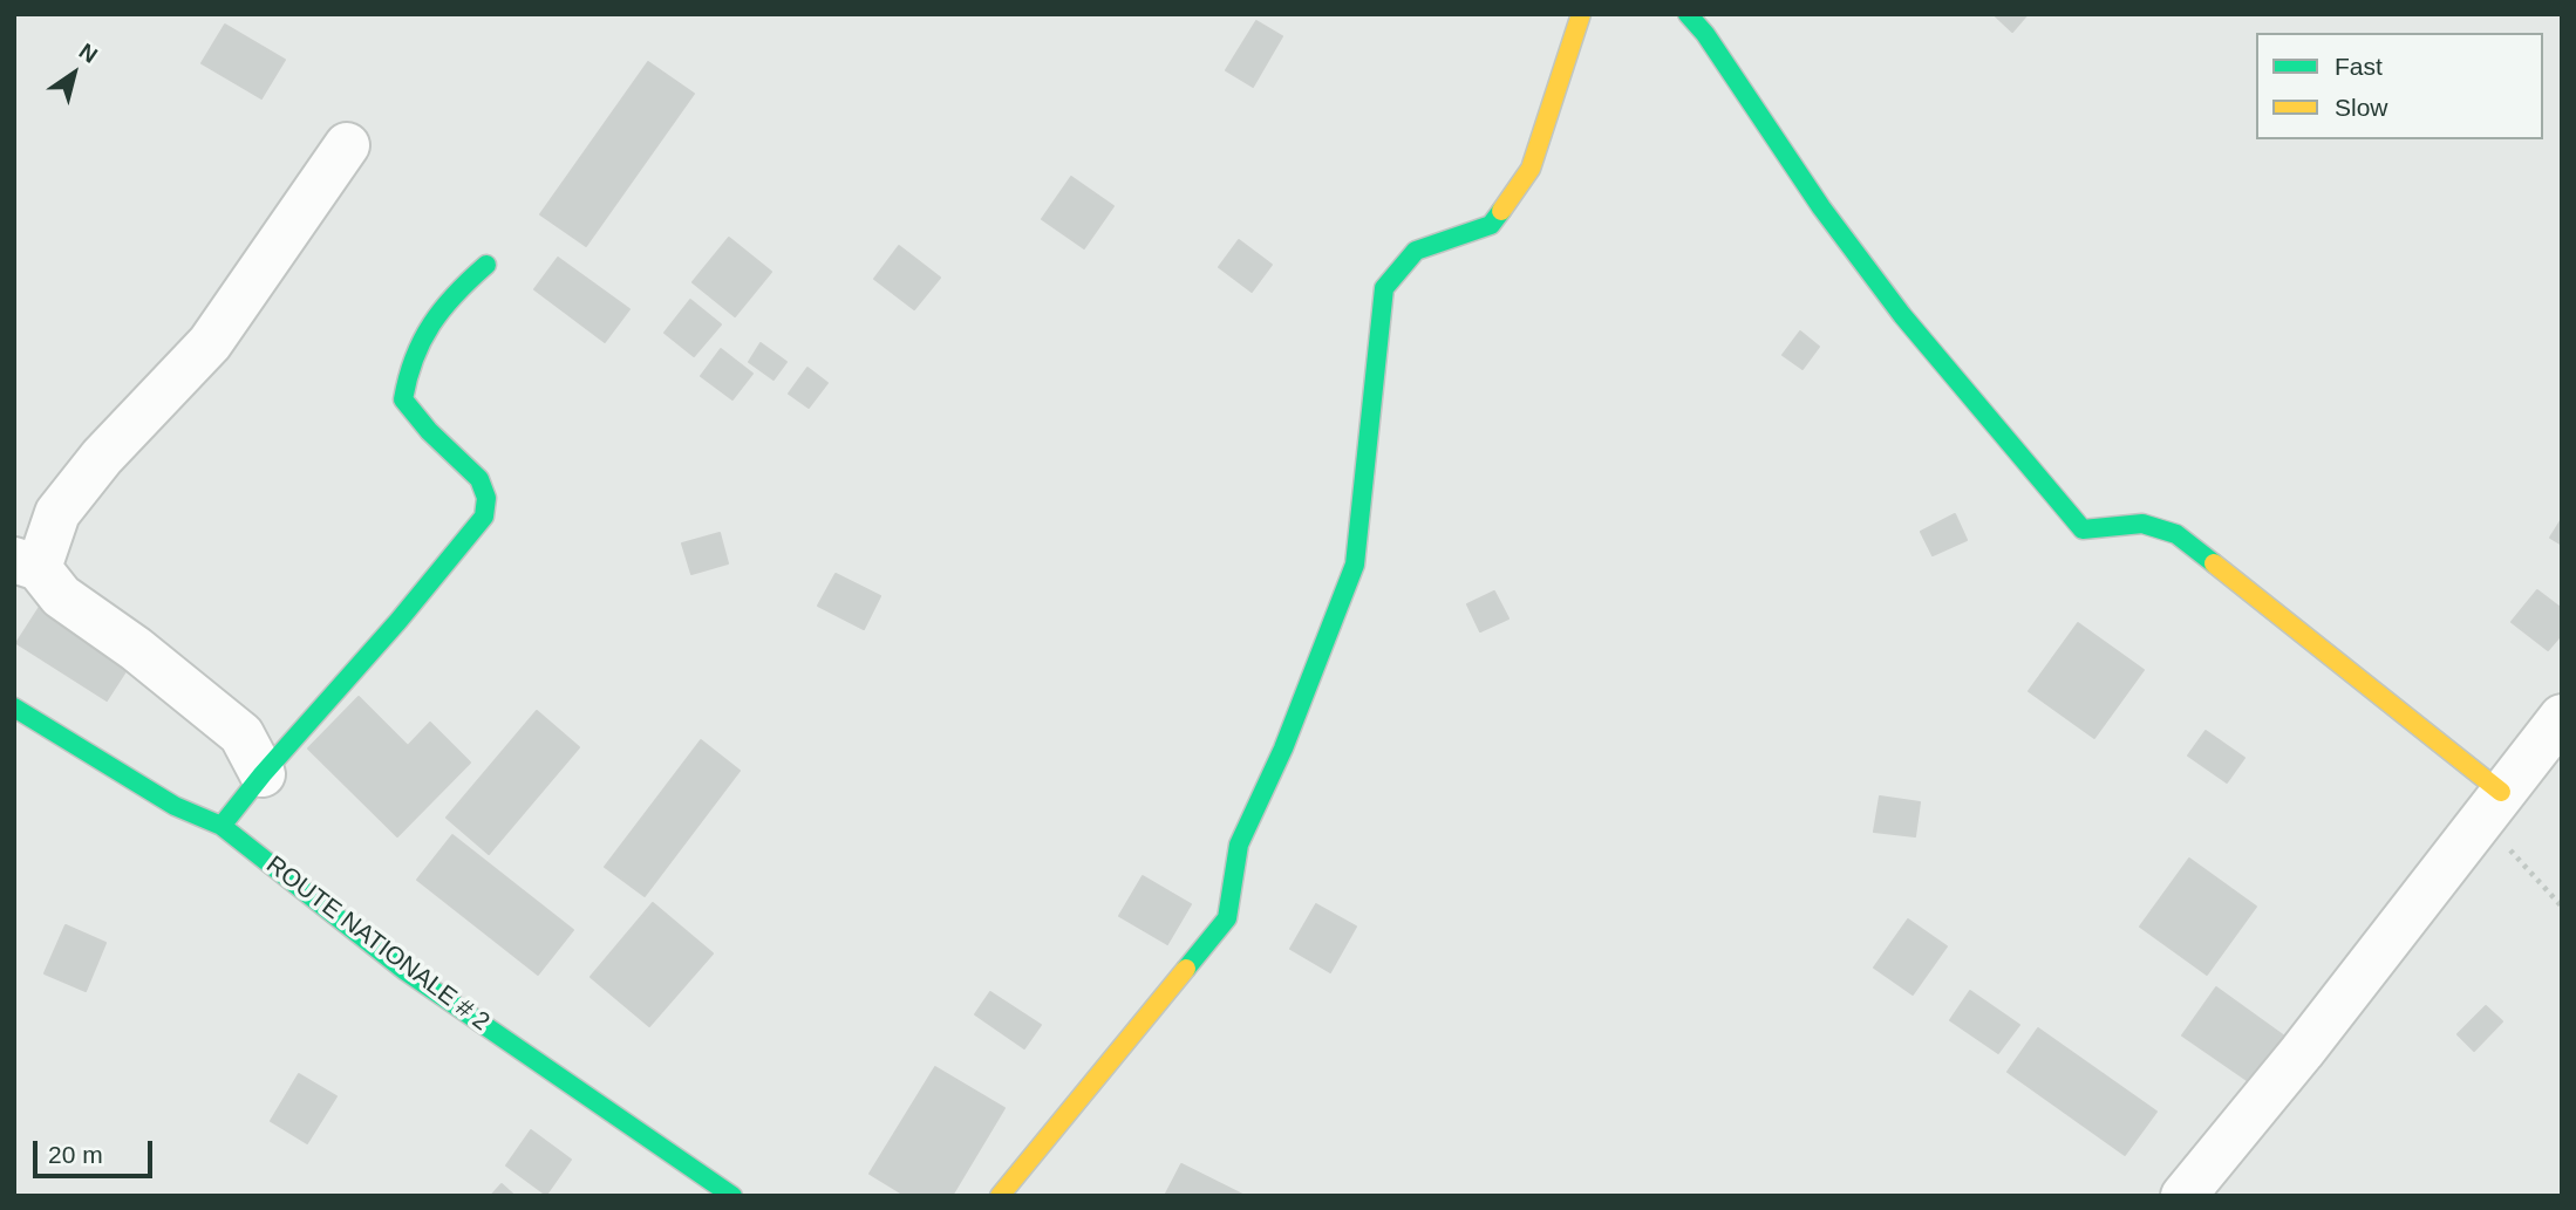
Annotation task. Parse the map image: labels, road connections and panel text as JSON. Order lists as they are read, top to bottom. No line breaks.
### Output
{"streets":{"street":["ROUTE NATIONALE # 2"]},"legend":["Fast","Slow"],"scale_bar":"20 m","north":"top right"}
